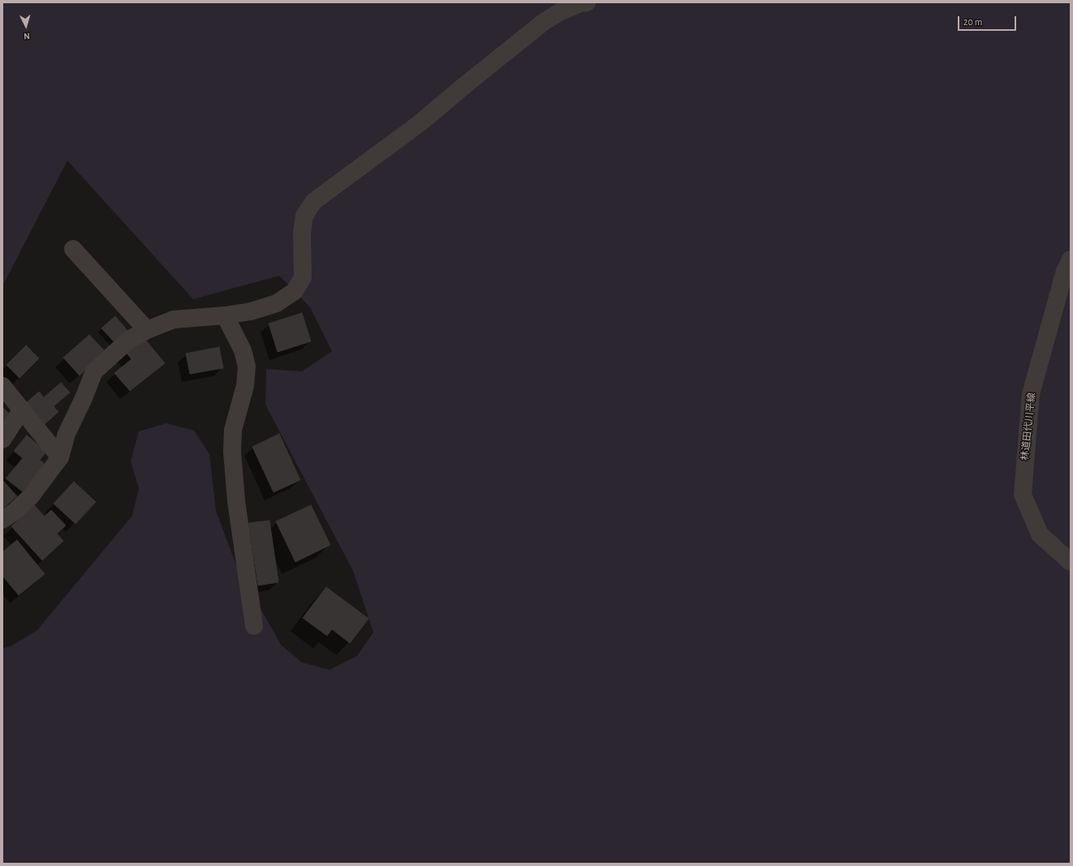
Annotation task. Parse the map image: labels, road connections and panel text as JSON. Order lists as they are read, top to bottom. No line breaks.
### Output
{"streets":{"street":["林道田代川平線"]},"scale_bar":"20 m","north":"bottom"}
